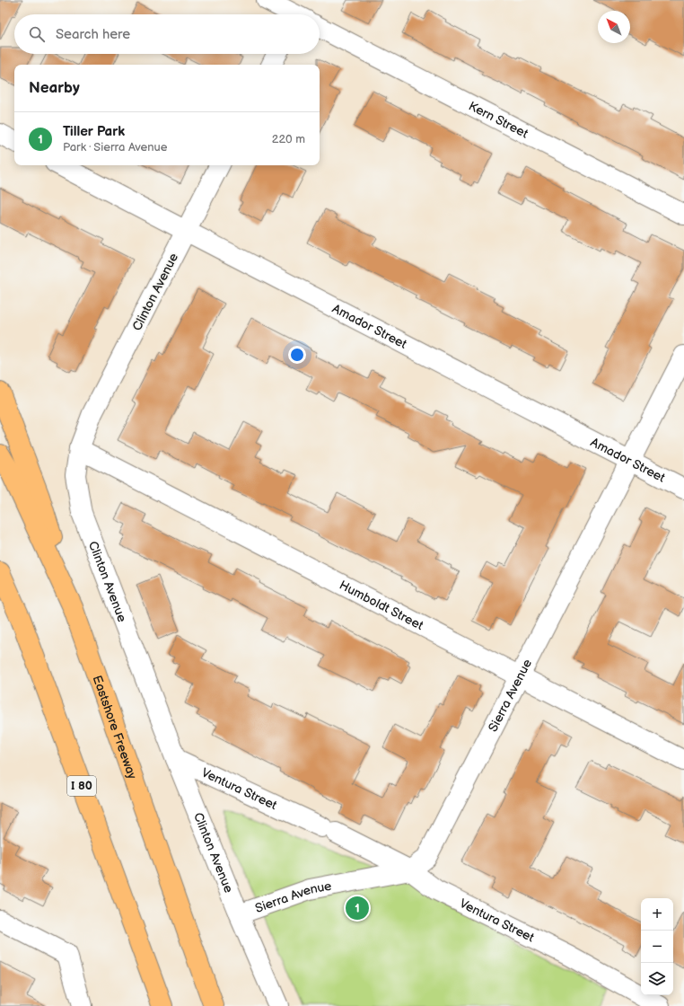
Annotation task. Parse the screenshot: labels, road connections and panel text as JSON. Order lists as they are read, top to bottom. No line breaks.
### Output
{"streets":{"highway":["Eastshore Freeway","I 80"],"street":["Kern Street","Clinton Avenue","Amador Street","Humboldt Street","Sierra Avenue","Ventura Street"]},"crossings":[["Clinton Avenue","Amador Street"],["Clinton Avenue","Humboldt Street"],["Clinton Avenue","Sierra Avenue"],["Clinton Avenue","Ventura Street"],["Amador Street","Sierra Avenue"],["Humboldt Street","Sierra Avenue"],["Sierra Avenue","Ventura Street"]],"north":"top left","page":{"search":"Search here","heading":"Nearby","list":[{"mark":"1","name":"Tiller Park","note":"Park · Sierra Avenue","value":"220 m"}],"pins":"1","map_buttons":["+","−"]}}
